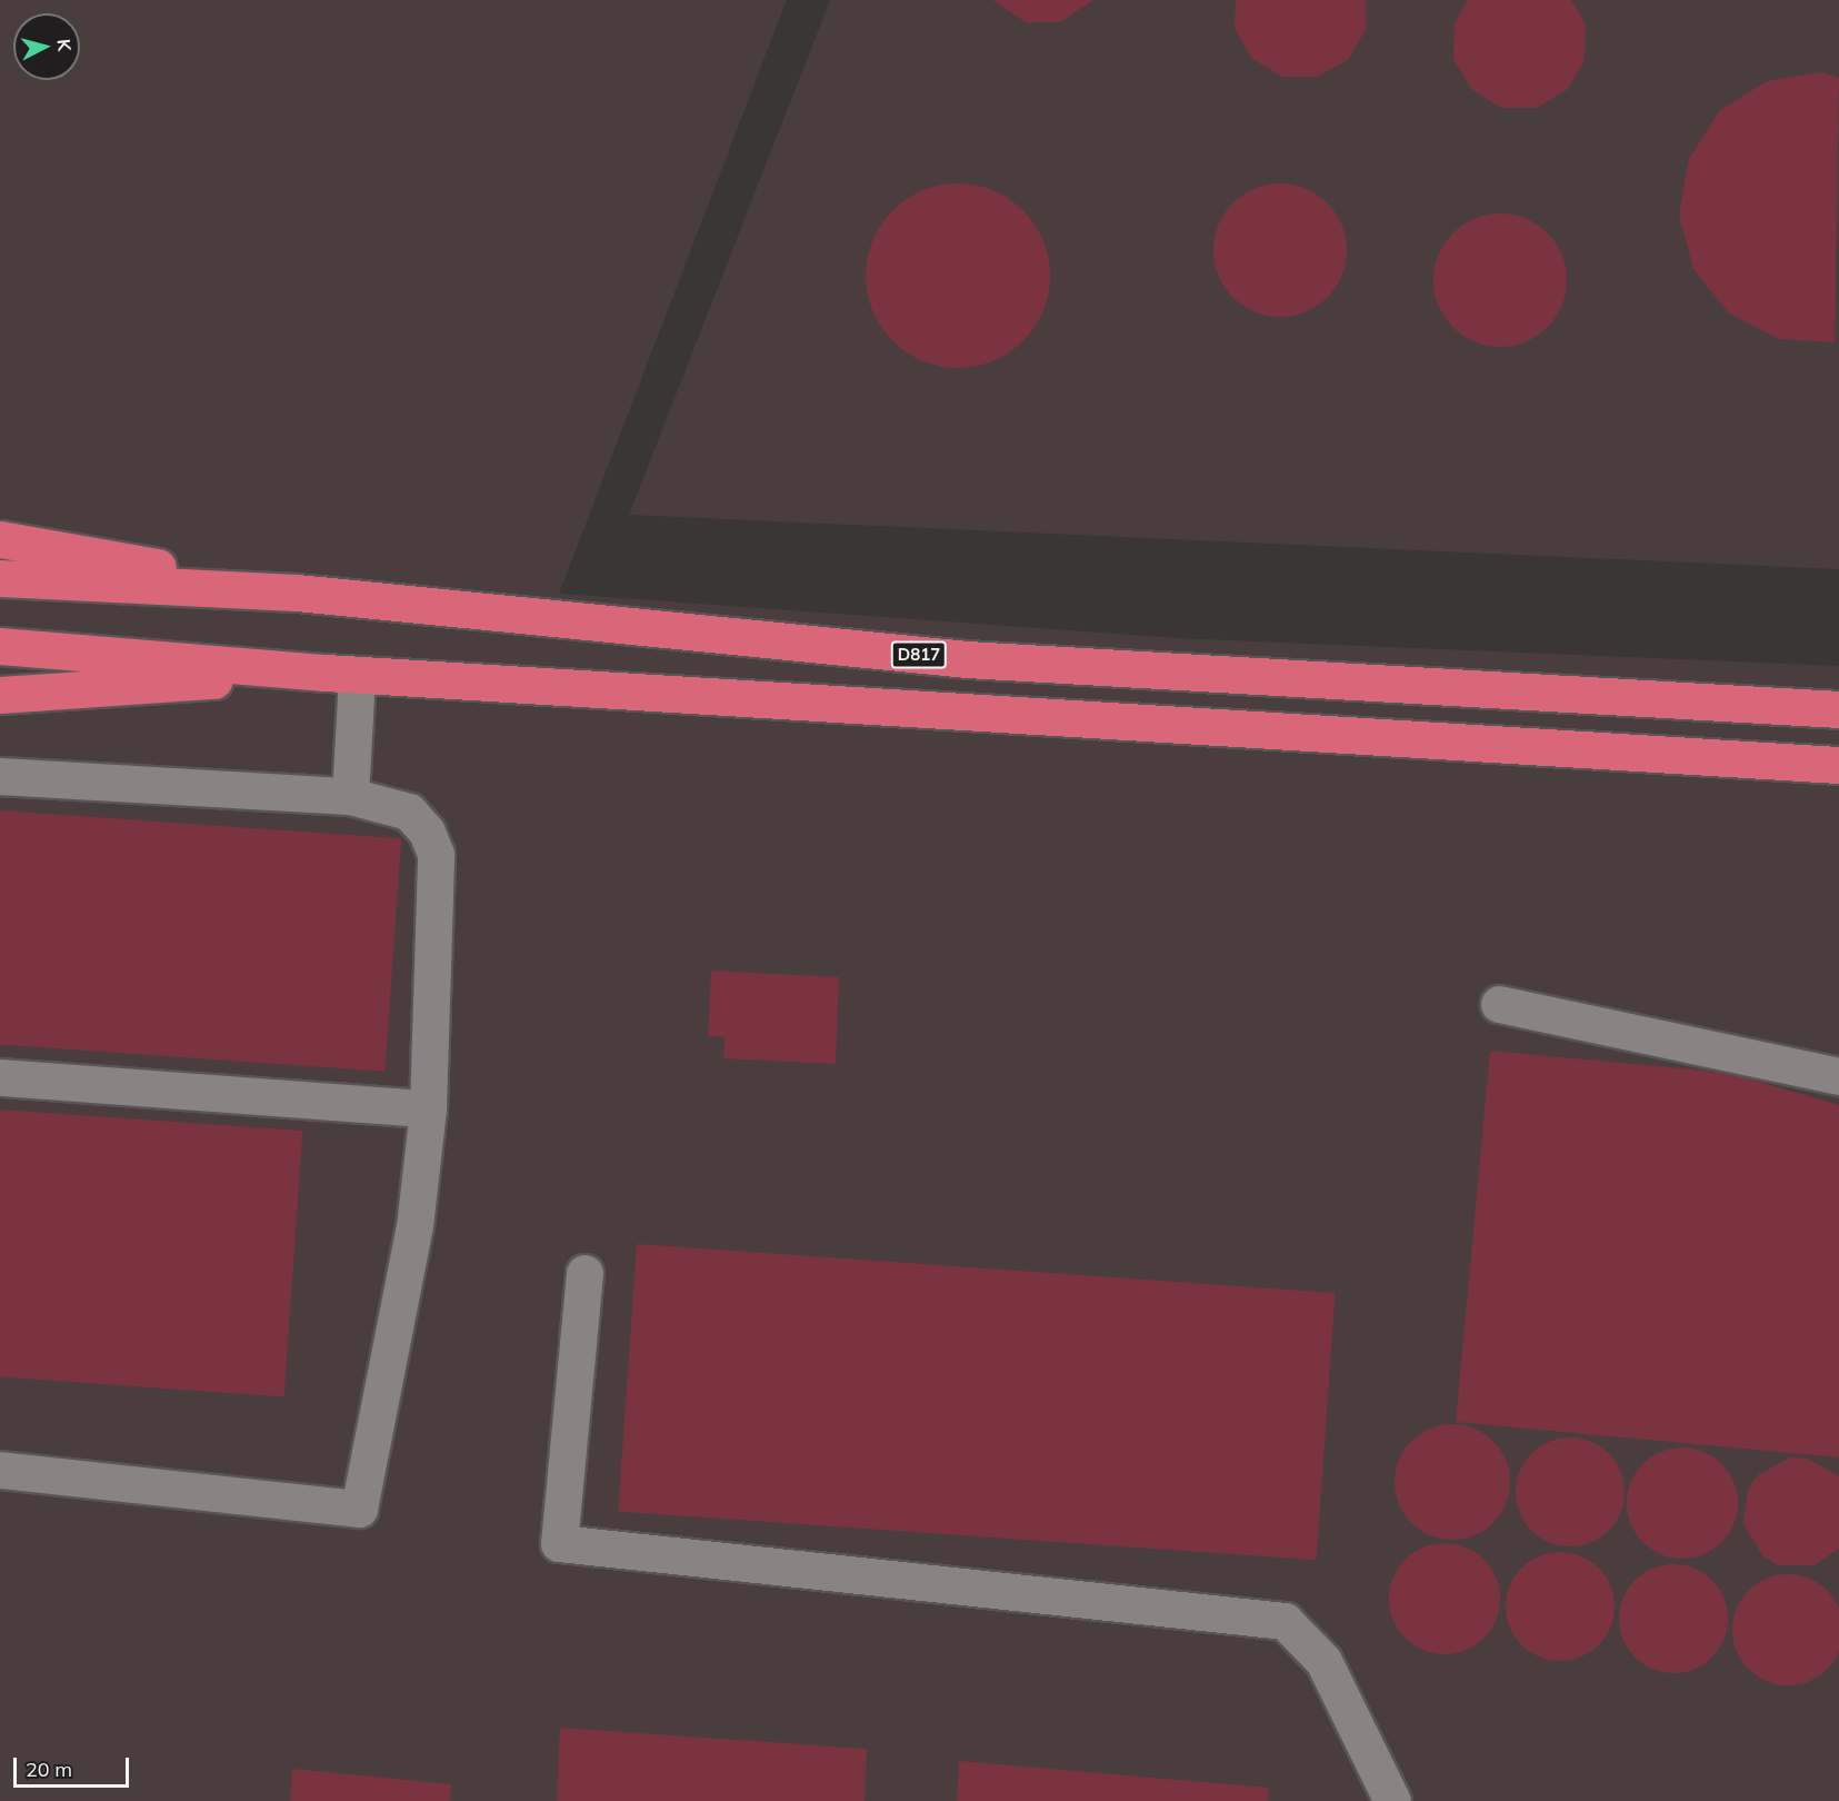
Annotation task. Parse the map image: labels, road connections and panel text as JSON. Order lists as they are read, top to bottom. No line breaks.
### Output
{"streets":{"highway":["D817"]},"scale_bar":"20 m","north":"right"}
